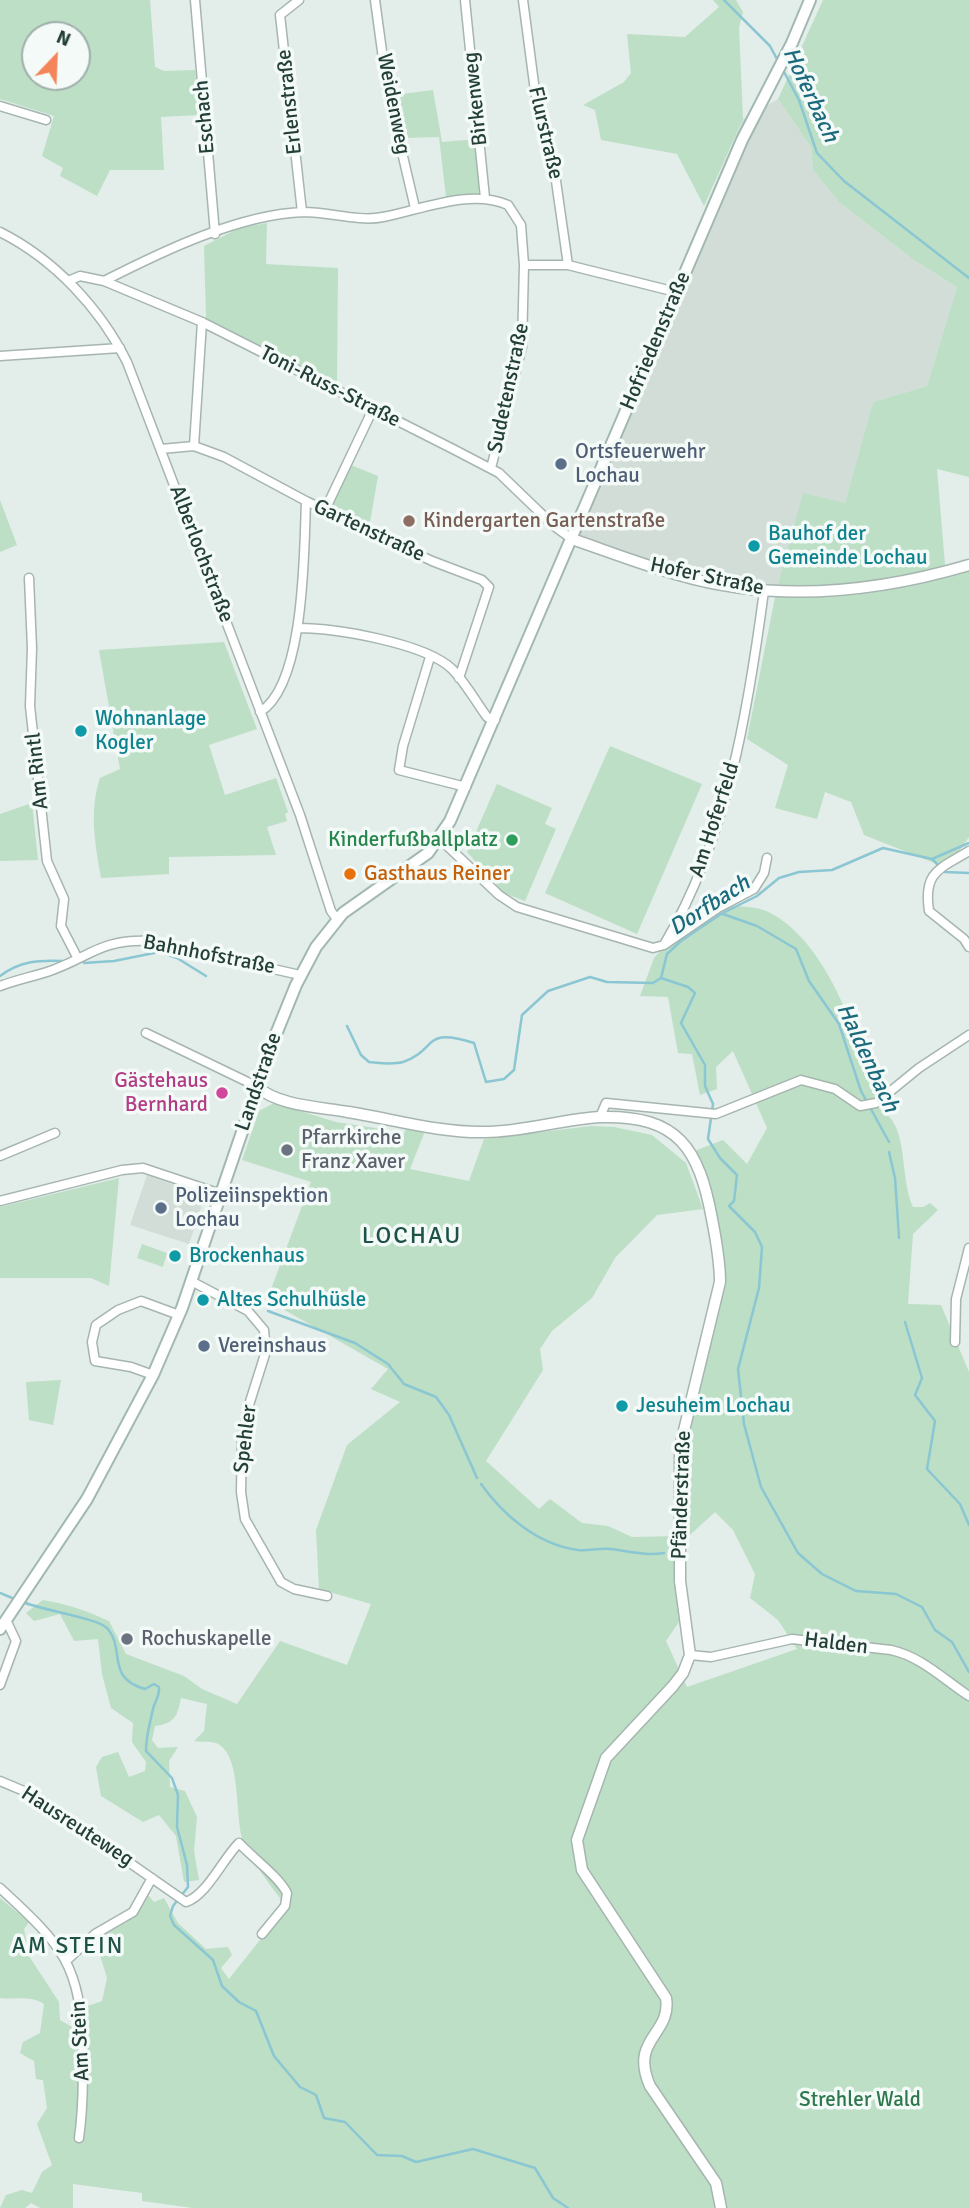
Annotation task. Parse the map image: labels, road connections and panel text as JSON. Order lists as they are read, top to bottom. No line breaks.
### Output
{"streets":{"main road":["Hofriedenstraße","Landstraße"],"street":["Birkenweg","Erlenstraße","Weidenweg","Eschach","Flurstraße","Toni-Russ-Straße","Sudetenstraße","Gartenstraße","Alberlochstraße","Hofer Straße","Am Rintl","Am Hoferfeld","Bahnhofstraße","Spehler","Pfänderstraße","Halden","Hausreuteweg","Am Stein"]},"crossings":[["Birkenweg","Sudetenstraße"],["Hofriedenstraße","Toni-Russ-Straße"],["Hofriedenstraße","Hofer Straße"],["Hofriedenstraße","Landstraße"],["Toni-Russ-Straße","Sudetenstraße"],["Toni-Russ-Straße","Alberlochstraße"],["Toni-Russ-Straße","Hofer Straße"],["Gartenstraße","Alberlochstraße"],["Alberlochstraße","Landstraße"],["Hofer Straße","Am Hoferfeld"],["Am Rintl","Bahnhofstraße"],["Bahnhofstraße","Landstraße"],["Landstraße","Spehler"],["Landstraße","Pfänderstraße"],["Pfänderstraße","Halden"],["Hausreuteweg","Am Stein"]],"districts":["LOCHAU","AM STEIN"],"water":["Hoferbach","Dorfbach","Haldenbach"],"parks":["Strehler Wald"],"places":["Ortsfeuerwehr Lochau","Kindergarten Gartenstraße","Bauhof der Gemeinde Lochau","Wohnanlage Kogler","Kinderfußballplatz","Gasthaus Reiner","Gästehaus Bernhard","Pfarrkirche Franz Xaver","Polizeiinspektion Lochau","Brockenhaus","Altes Schulhüsle","Vereinshaus","Jesuheim Lochau","Rochuskapelle"],"north":"top right"}
